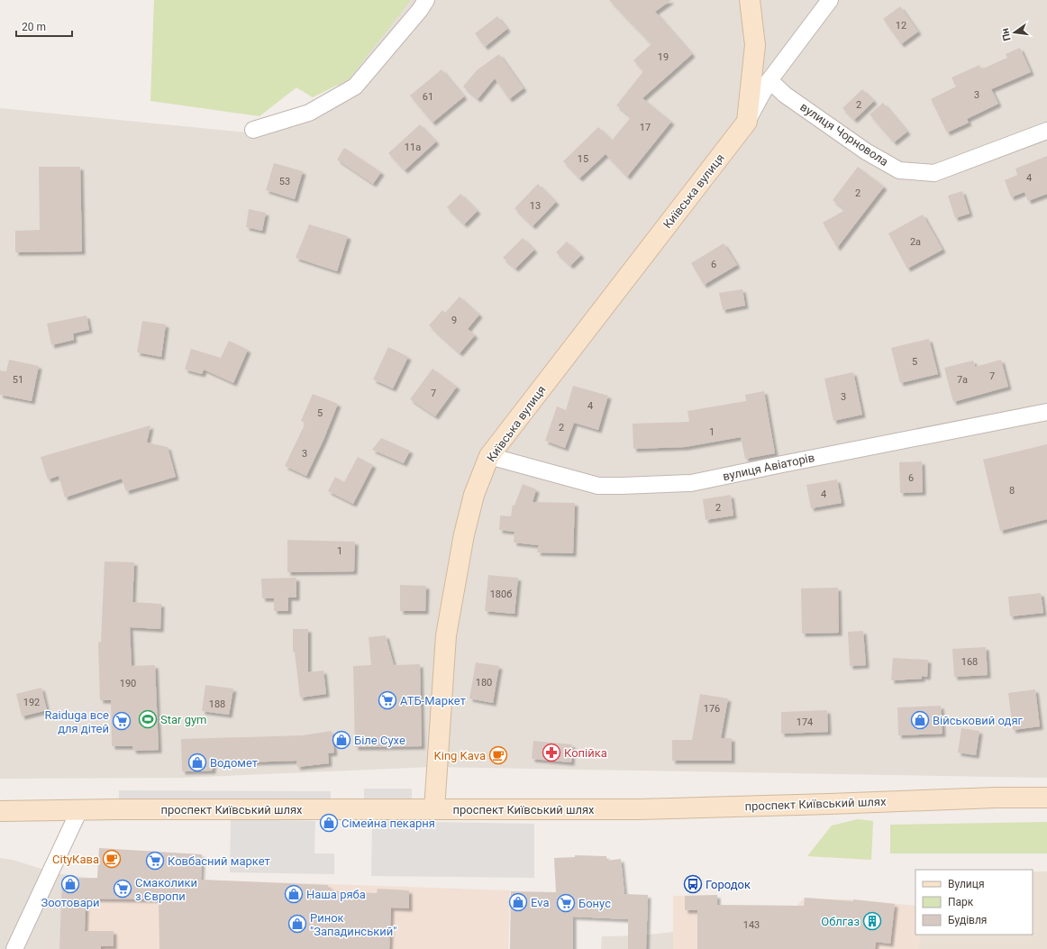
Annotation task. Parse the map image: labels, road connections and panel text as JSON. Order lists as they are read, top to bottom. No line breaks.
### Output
{"streets":{"main road":["Київська вулиця","проспект Київський шлях"],"street":["вулиця Чорновола","вулиця Авіаторів"]},"crossings":[["вулиця Чорновола","Київська вулиця"],["Київська вулиця","вулиця Авіаторів"],["Київська вулиця","проспект Київський шлях"]],"places":{"supermarket":["АТБ-Маркет","Raiduga все для дітей","Ковбасний маркет","Смаколики з Європи","Бонус"],"sports":["Star gym"],"shop":["Військовий одяг","Біле Сухе","Водомет","Сімейна пекарня","Зоотовари","Наша ряба","Eva","Ринок \"Западинський\""],"pharmacy":["Копійка"],"cafe":["King Kava","CityКава"],"bus stop":["Городок"],"building":["Облгаз"]},"house_numbers":["12","19","3","61","2","17","11а","15","4","53","2","13","2а","6","9","5","7","51","7а","7","3","4","5","2","1","3","6","8","4","2","1","180б","168","180","190","192","188","176","174","143"],"legend":["Вулиця","Парк","Будівля"],"scale_bar":"20 m","north":"left"}
